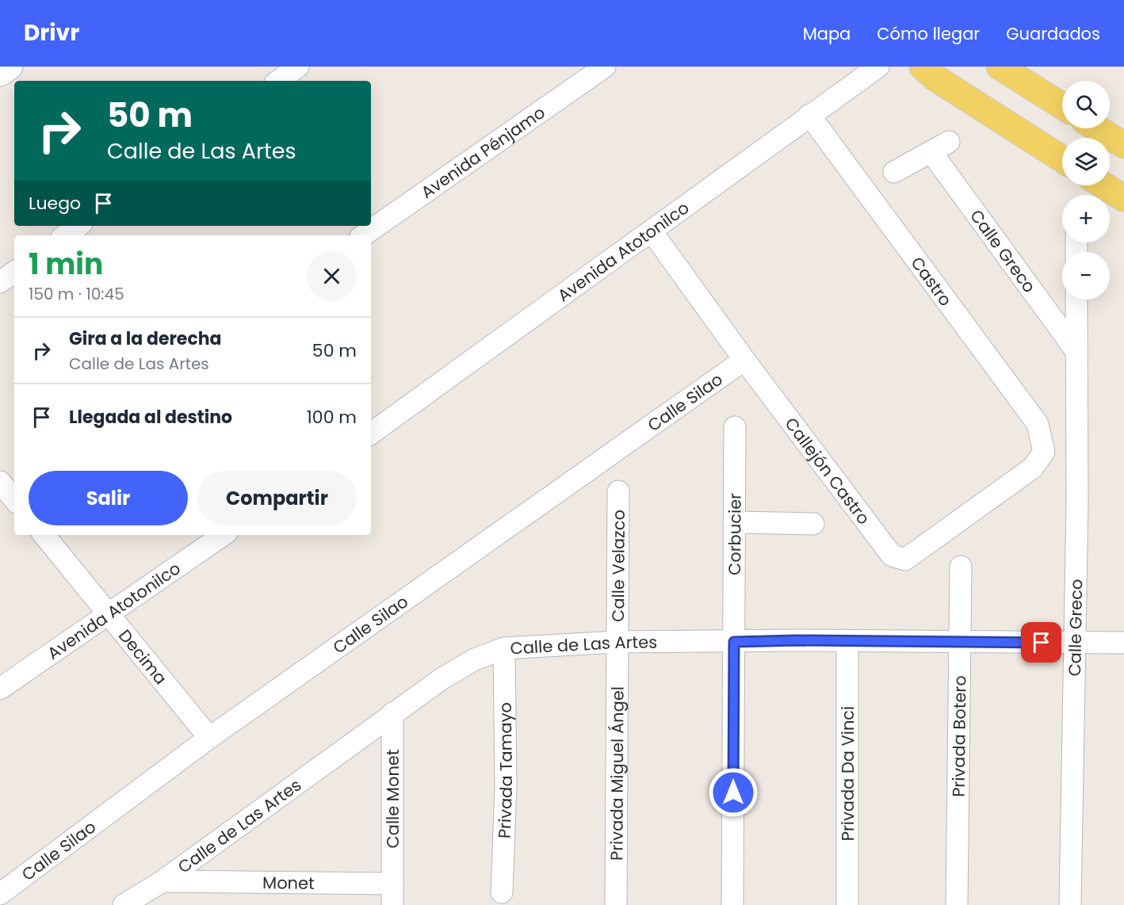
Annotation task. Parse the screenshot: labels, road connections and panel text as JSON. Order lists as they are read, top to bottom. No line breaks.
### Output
{"streets":{"street":["Avenida Pénjamo","Avenida Atotonilco","Calle Greco","Castro","Calle Silao","Callejón Castro","Corbucier","Calle Velazco","Calle de Las Artes","Decima","Privada Botero","Privada Tamayo","Privada Miguel Ángel","Privada Da Vinci","Calle Monet","Monet"]},"crossings":[["Avenida Atotonilco","Castro"],["Avenida Atotonilco","Callejón Castro"],["Avenida Atotonilco","Decima"],["Calle Greco","Calle de Las Artes"],["Castro","Callejón Castro"],["Calle Silao","Callejón Castro"],["Calle Silao","Decima"],["Corbucier","Calle de Las Artes"],["Calle Velazco","Calle de Las Artes"],["Calle Velazco","Privada Miguel Ángel"],["Calle de Las Artes","Privada Botero"],["Calle de Las Artes","Privada Tamayo"],["Calle de Las Artes","Privada Miguel Ángel"],["Calle de Las Artes","Privada Da Vinci"],["Calle de Las Artes","Calle Monet"],["Calle de Las Artes","Monet"],["Calle Monet","Monet"]],"page":{"header":"Drivr","nav":["Mapa","Cómo llegar","Guardados"],"map_buttons":["+","−"],"turn":["50 m","Calle de Las Artes"],"then":"Luego","heading":["1 min","150 m · 10:45"],"list":[{"name":"Gira a la derecha","note":"Calle de Las Artes","value":"50 m"},{"name":"Llegada al destino","value":"100 m"}],"buttons":["Salir","Compartir"]}}
